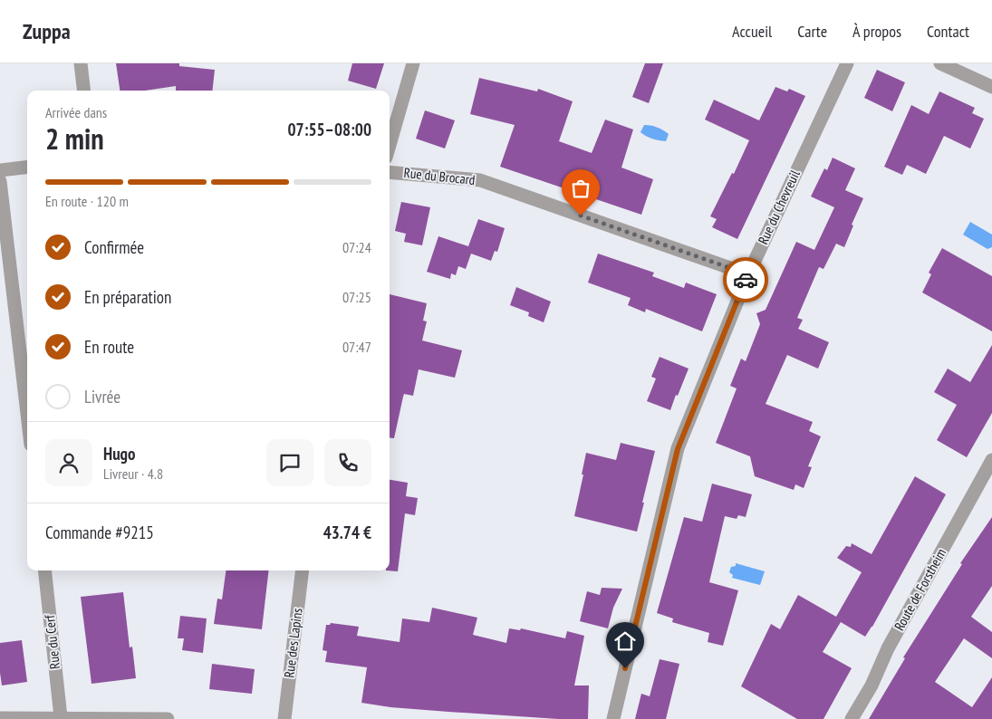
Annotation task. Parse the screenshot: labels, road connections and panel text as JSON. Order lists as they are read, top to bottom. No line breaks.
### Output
{"streets":{"street":["Rue du Brocard","Rue du Chevreuil","Route de Forstheim","Rue du Cerf","Rue des Lapins"]},"crossings":[["Rue du Brocard","Rue du Chevreuil"]],"page":{"header":"Zuppa","nav":["Accueil","Carte","À propos","Contact"],"heading":["2 min","Arrivée dans","07:55–08:00"],"panel":["Hugo","Livreur · 4.8","Commande #9215","43.74 €"],"bar":"En route · 120 m","list":[["Confirmée","07:24"],["En préparation","07:25"],["En route","07:47"],"Livrée"]}}
